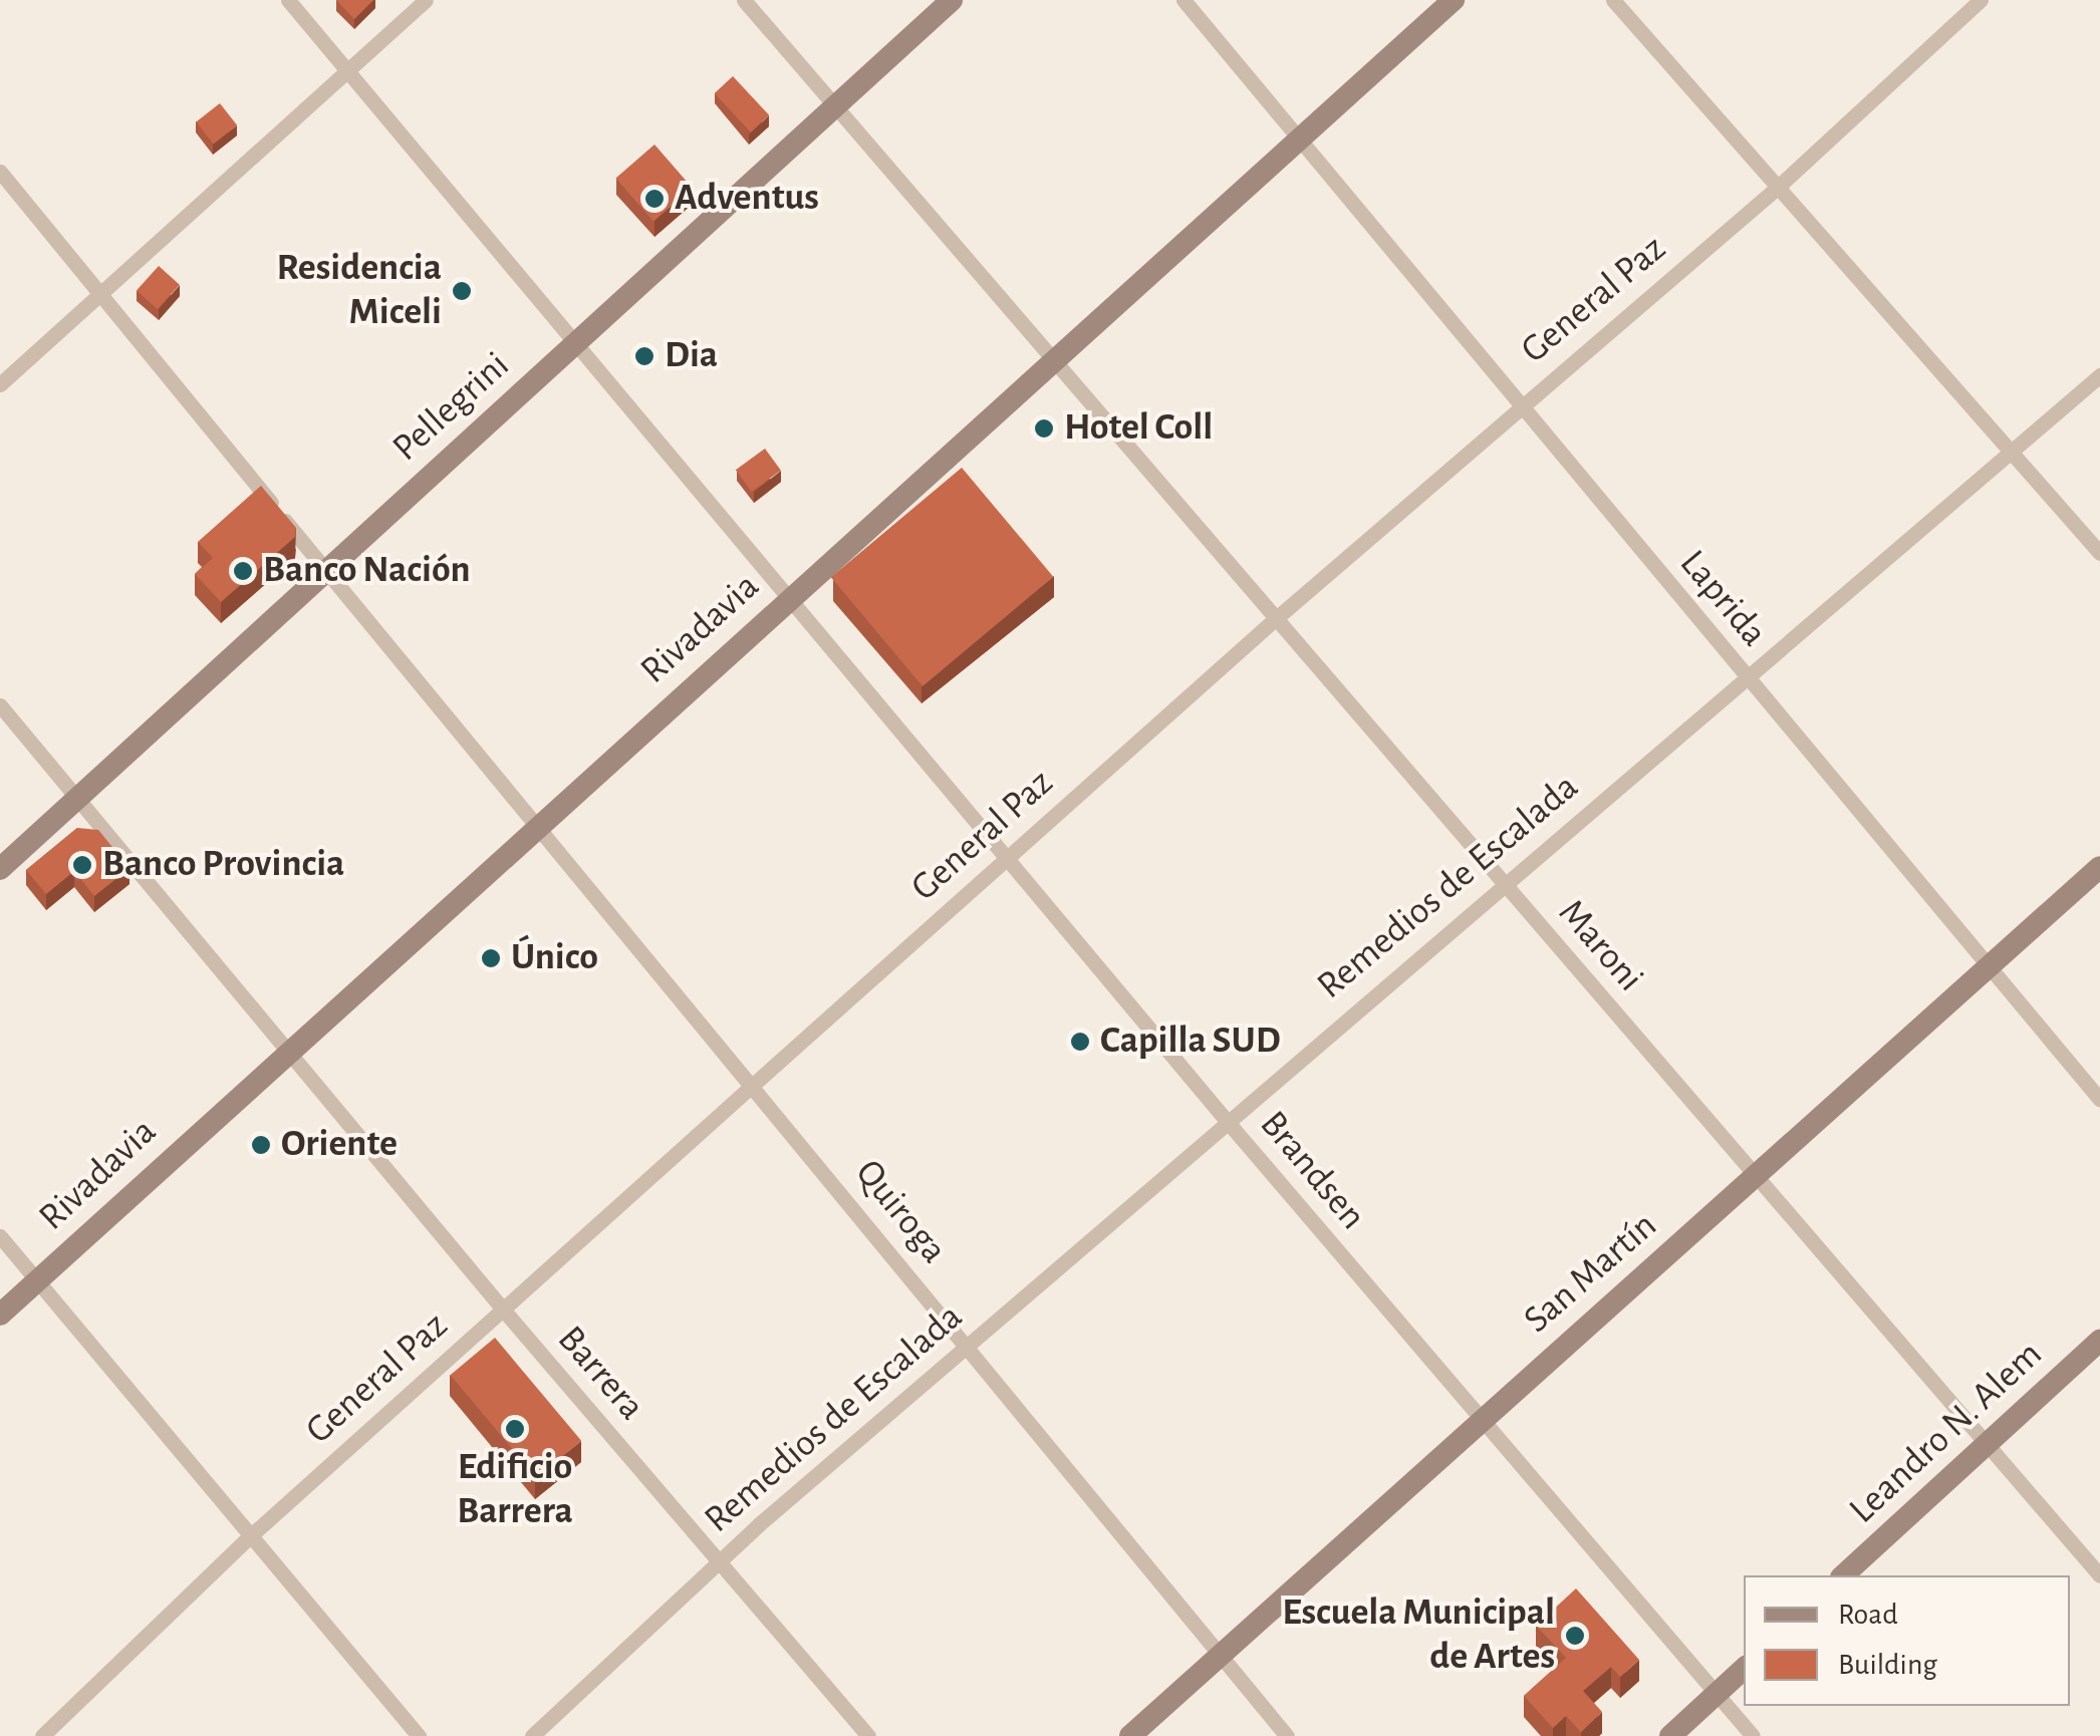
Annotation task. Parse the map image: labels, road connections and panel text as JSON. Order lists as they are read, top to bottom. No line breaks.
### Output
{"streets":{"main road":["Pellegrini","Rivadavia","San Martín","Leandro N. Alem"],"street":["General Paz","Laprida","Remedios de Escalada","Maroni","Brandsen","Quiroga","Barrera"]},"crossings":[["General Paz","Laprida"],["General Paz","Maroni"],["General Paz","Brandsen"],["General Paz","Quiroga"],["General Paz","Barrera"],["Pellegrini","Maroni"],["Pellegrini","Brandsen"],["Pellegrini","Quiroga"],["Pellegrini","Barrera"],["Laprida","Rivadavia"],["Laprida","Remedios de Escalada"],["Laprida","San Martín"],["Rivadavia","Maroni"],["Rivadavia","Brandsen"],["Rivadavia","Quiroga"],["Rivadavia","Barrera"],["Remedios de Escalada","Maroni"],["Remedios de Escalada","Brandsen"],["Remedios de Escalada","Quiroga"],["Remedios de Escalada","Barrera"],["Maroni","San Martín"],["Maroni","Leandro N. Alem"],["Brandsen","San Martín"],["Quiroga","San Martín"]],"places":["Adventus","Residencia Miceli","Dia","Hotel Coll","Banco Nación","Banco Provincia","Único","Capilla SUD","Oriente","Edificio Barrera","Escuela Municipal de Artes"],"legend":["Road","Building"]}
